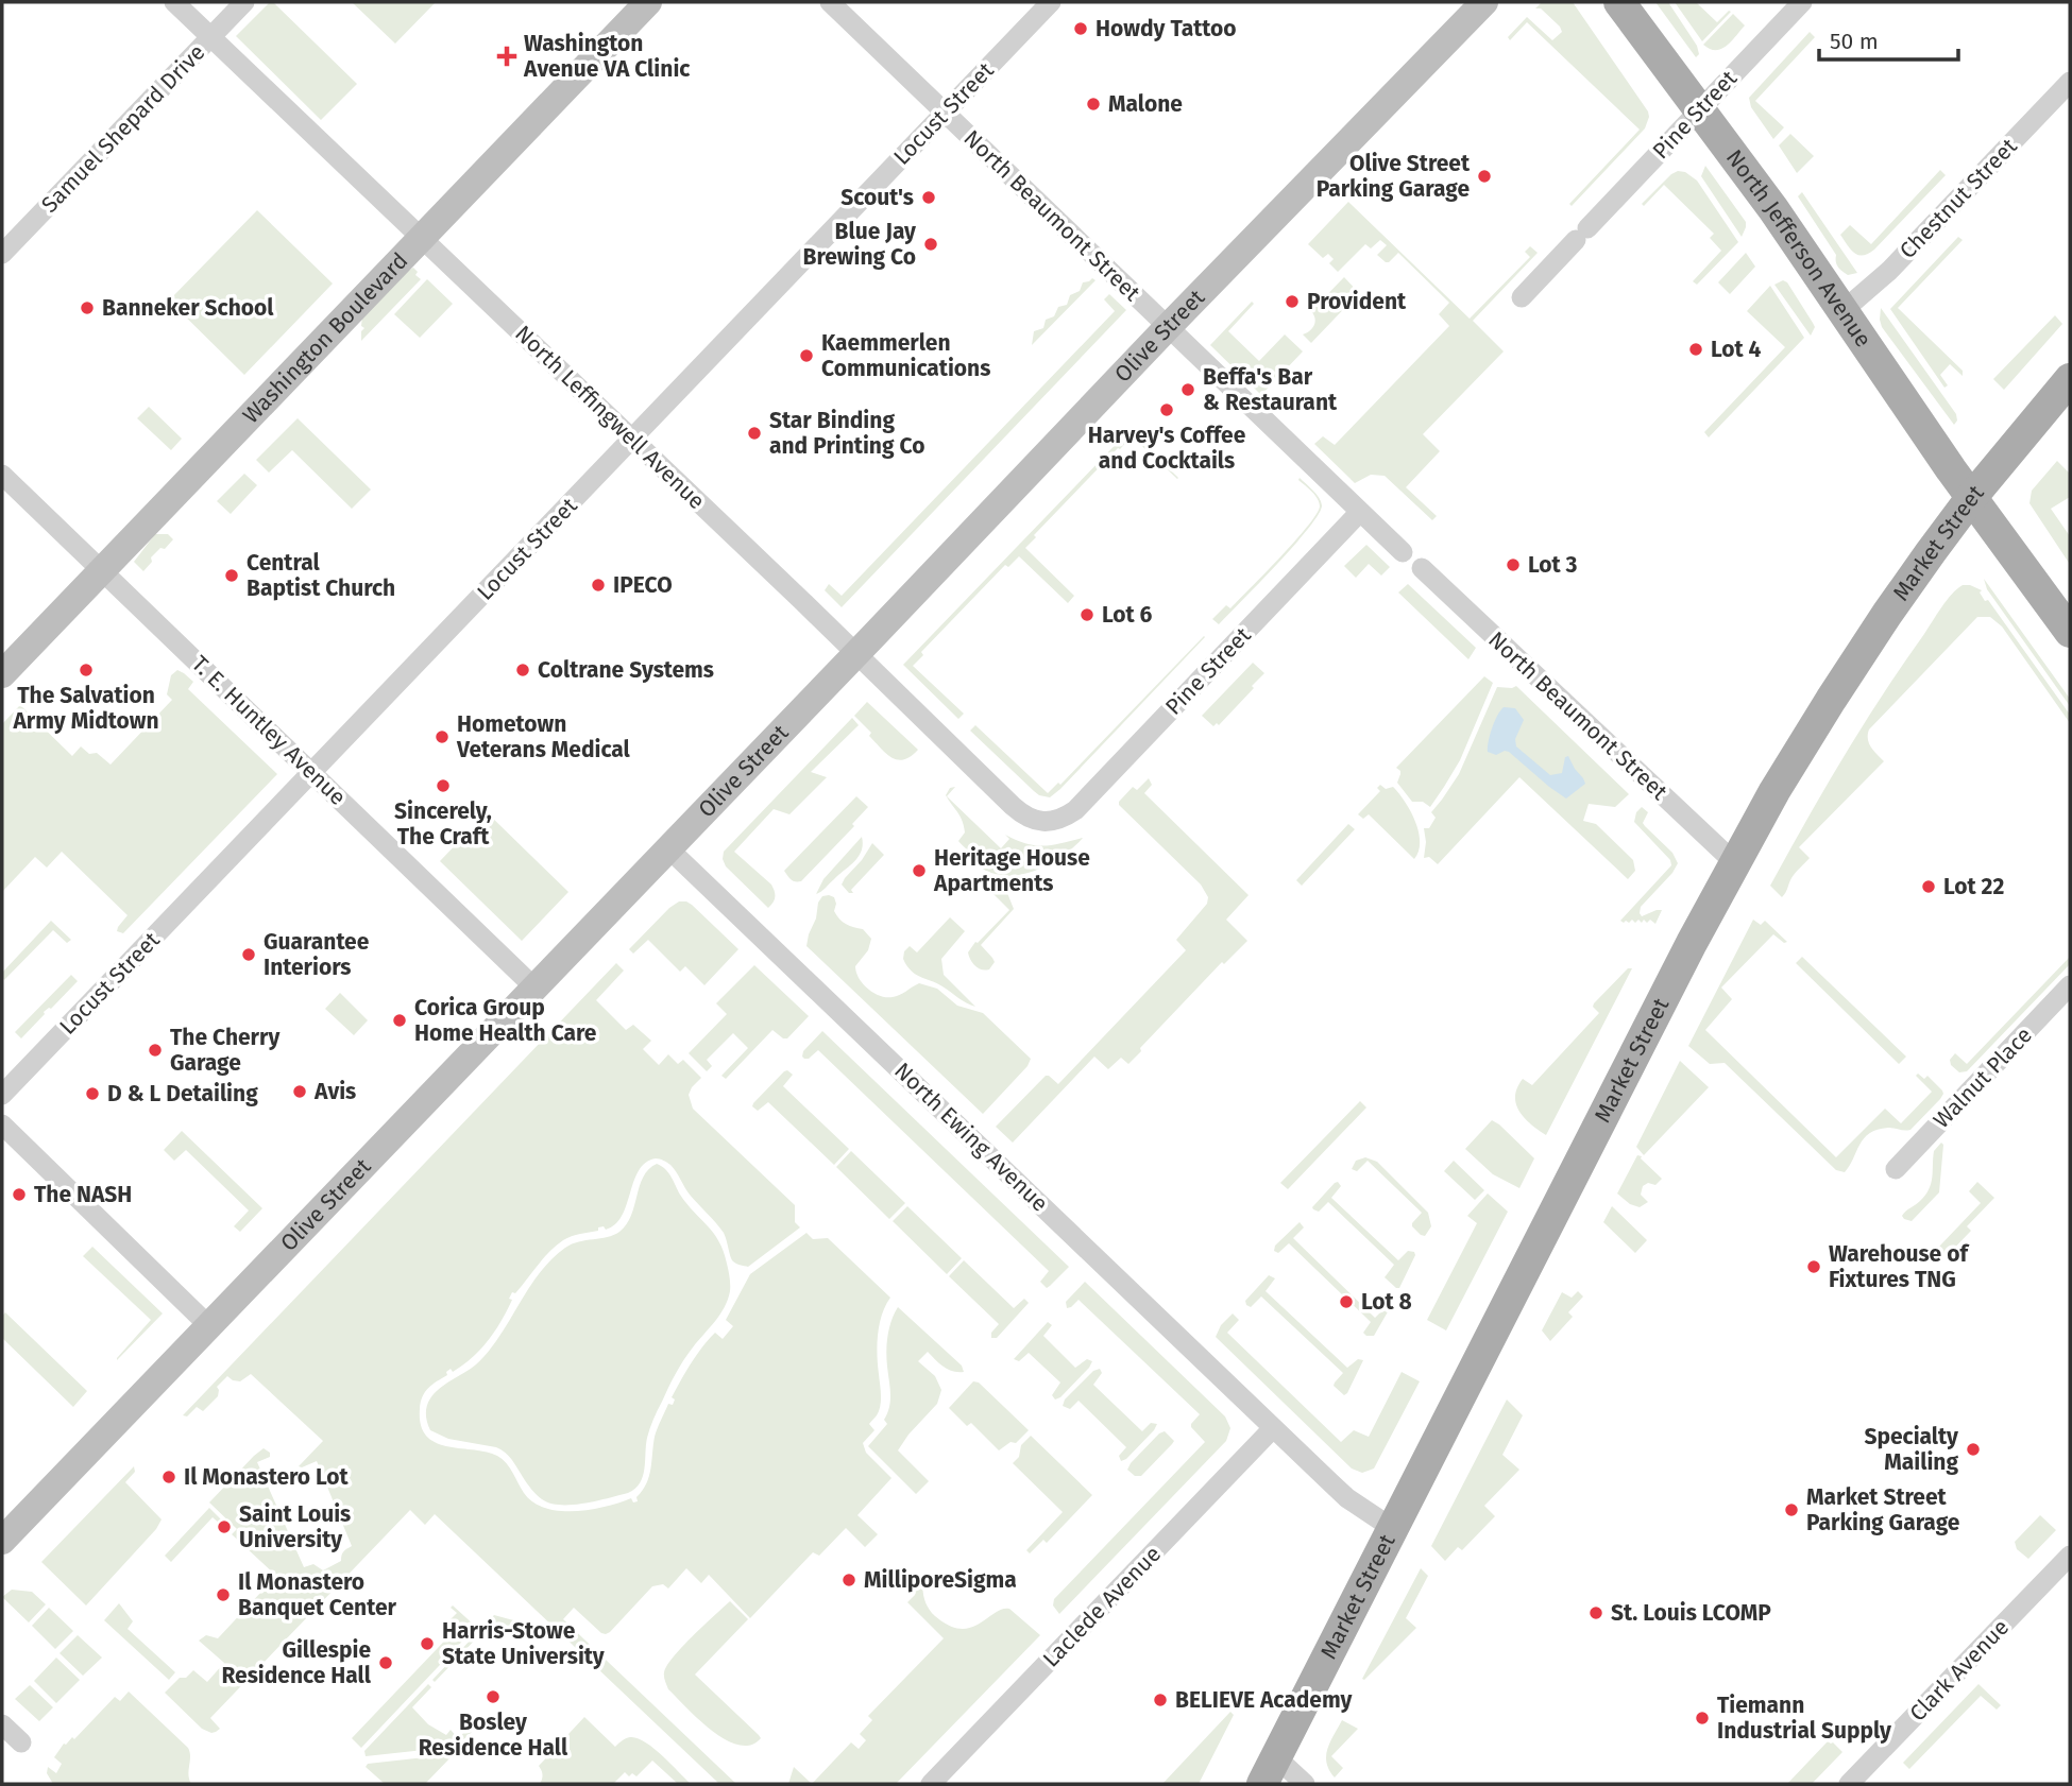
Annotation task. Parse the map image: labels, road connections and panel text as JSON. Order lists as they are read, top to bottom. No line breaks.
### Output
{"streets":{"main road":["North Jefferson Avenue","Olive Street","Washington Boulevard","Market Street"],"street":["Locust Street","Pine Street","Samuel Shepard Drive","Chestnut Street","North Beaumont Street","North Leffingwell Avenue","T. E. Huntley Avenue","Walnut Place","North Ewing Avenue","Laclede Avenue","Clark Avenue"]},"crossings":[["Locust Street","North Beaumont Street"],["Locust Street","North Leffingwell Avenue"],["Locust Street","T. E. Huntley Avenue"],["Pine Street","North Beaumont Street"],["Pine Street","North Jefferson Avenue"],["Pine Street","North Leffingwell Avenue"],["Samuel Shepard Drive","North Leffingwell Avenue"],["Chestnut Street","North Jefferson Avenue"],["North Beaumont Street","Olive Street"],["North Beaumont Street","Market Street"],["North Jefferson Avenue","Market Street"],["Olive Street","North Leffingwell Avenue"],["Olive Street","T. E. Huntley Avenue"],["Olive Street","North Ewing Avenue"],["Washington Boulevard","North Leffingwell Avenue"],["Washington Boulevard","T. E. Huntley Avenue"],["Market Street","North Ewing Avenue"],["North Ewing Avenue","Laclede Avenue"]],"places":{"other":["Howdy Tattoo","Malone","Olive Street Parking Garage","Scout's","Blue Jay Brewing Co","Provident","Banneker School","Lot 4","Kaemmerlen Communications","Beffa's Bar & Restaurant","Harvey's Coffee and Cocktails","Star Binding and Printing Co","Lot 3","Central Baptist Church","IPECO","Lot 6","The Salvation Army Midtown","Coltrane Systems","Hometown Veterans Medical","Sincerely, The Craft","Heritage House Apartments","Lot 22","Guarantee Interiors","Corica Group Home Health Care","The Cherry Garage","Avis","D & L Detailing","The NASH","Warehouse of Fixtures TNG","Lot 8","Specialty Mailing","Il Monastero Lot","Market Street Parking Garage","Saint Louis University","MilliporeSigma","Il Monastero Banquet Center","St. Louis LCOMP","Harris-Stowe State University","Gillespie Residence Hall","Bosley Residence Hall","BELIEVE Academy","Tiemann Industrial Supply"],"health":["Washington Avenue VA Clinic"]},"scale_bar":"50 m"}
